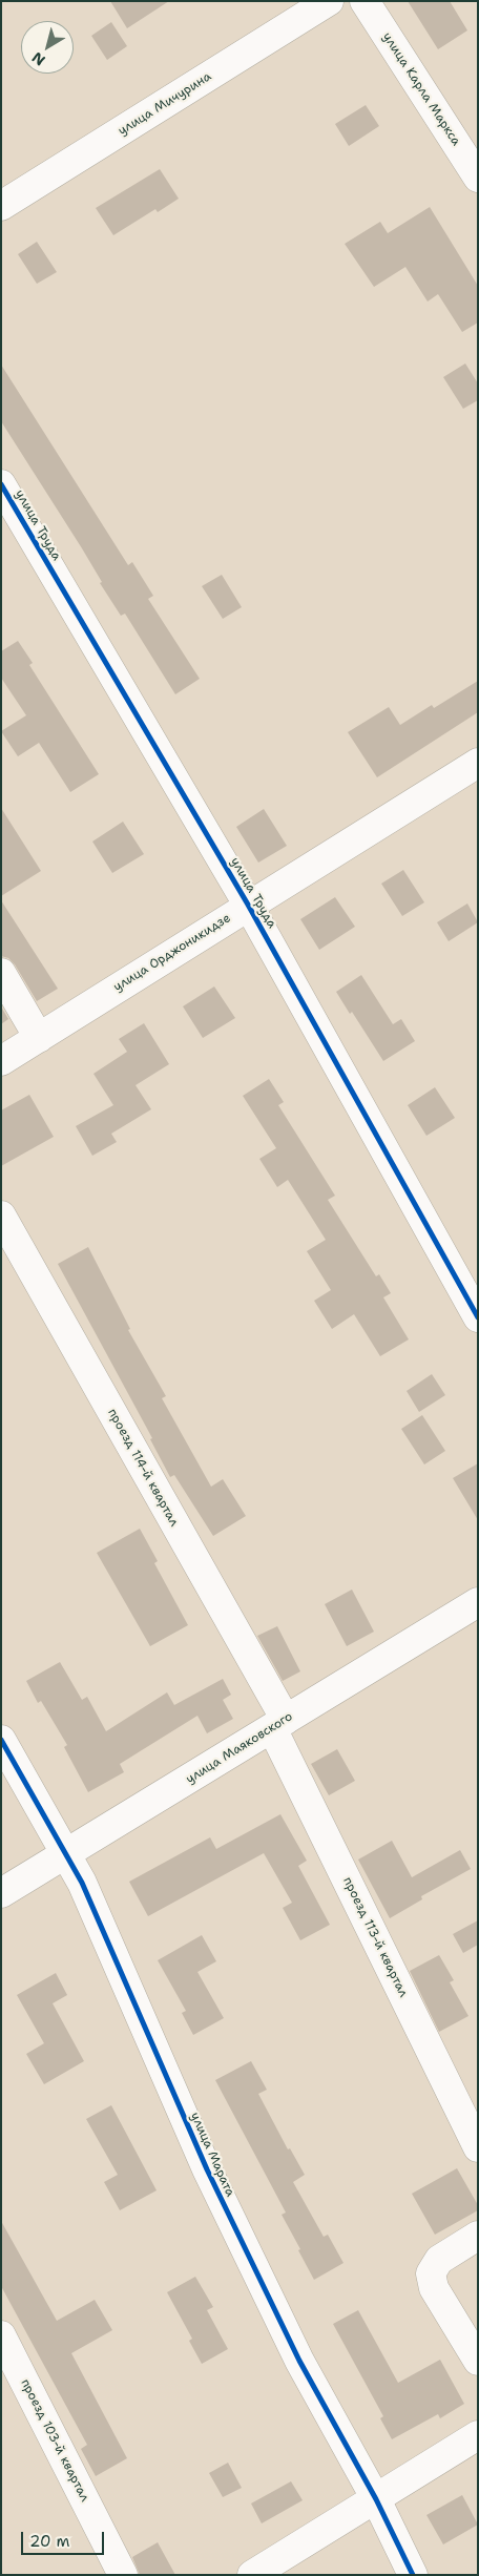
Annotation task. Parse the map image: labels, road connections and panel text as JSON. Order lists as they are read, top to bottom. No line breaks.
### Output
{"streets":{"street":["улица Карла Маркса","улица Мичурина","улица Труда","улица Орджоникидзе","проезд 114-й квартал","улица Маяковского","проезд 113-й квартал","улица Марата","проезд 103-й квартал"]},"crossings":[["улица Труда","улица Орджоникидзе"],["проезд 114-й квартал","улица Маяковского"],["проезд 114-й квартал","проезд 113-й квартал"],["улица Маяковского","проезд 113-й квартал"],["улица Маяковского","улица Марата"]],"scale_bar":"20 m","north":"bottom left"}
